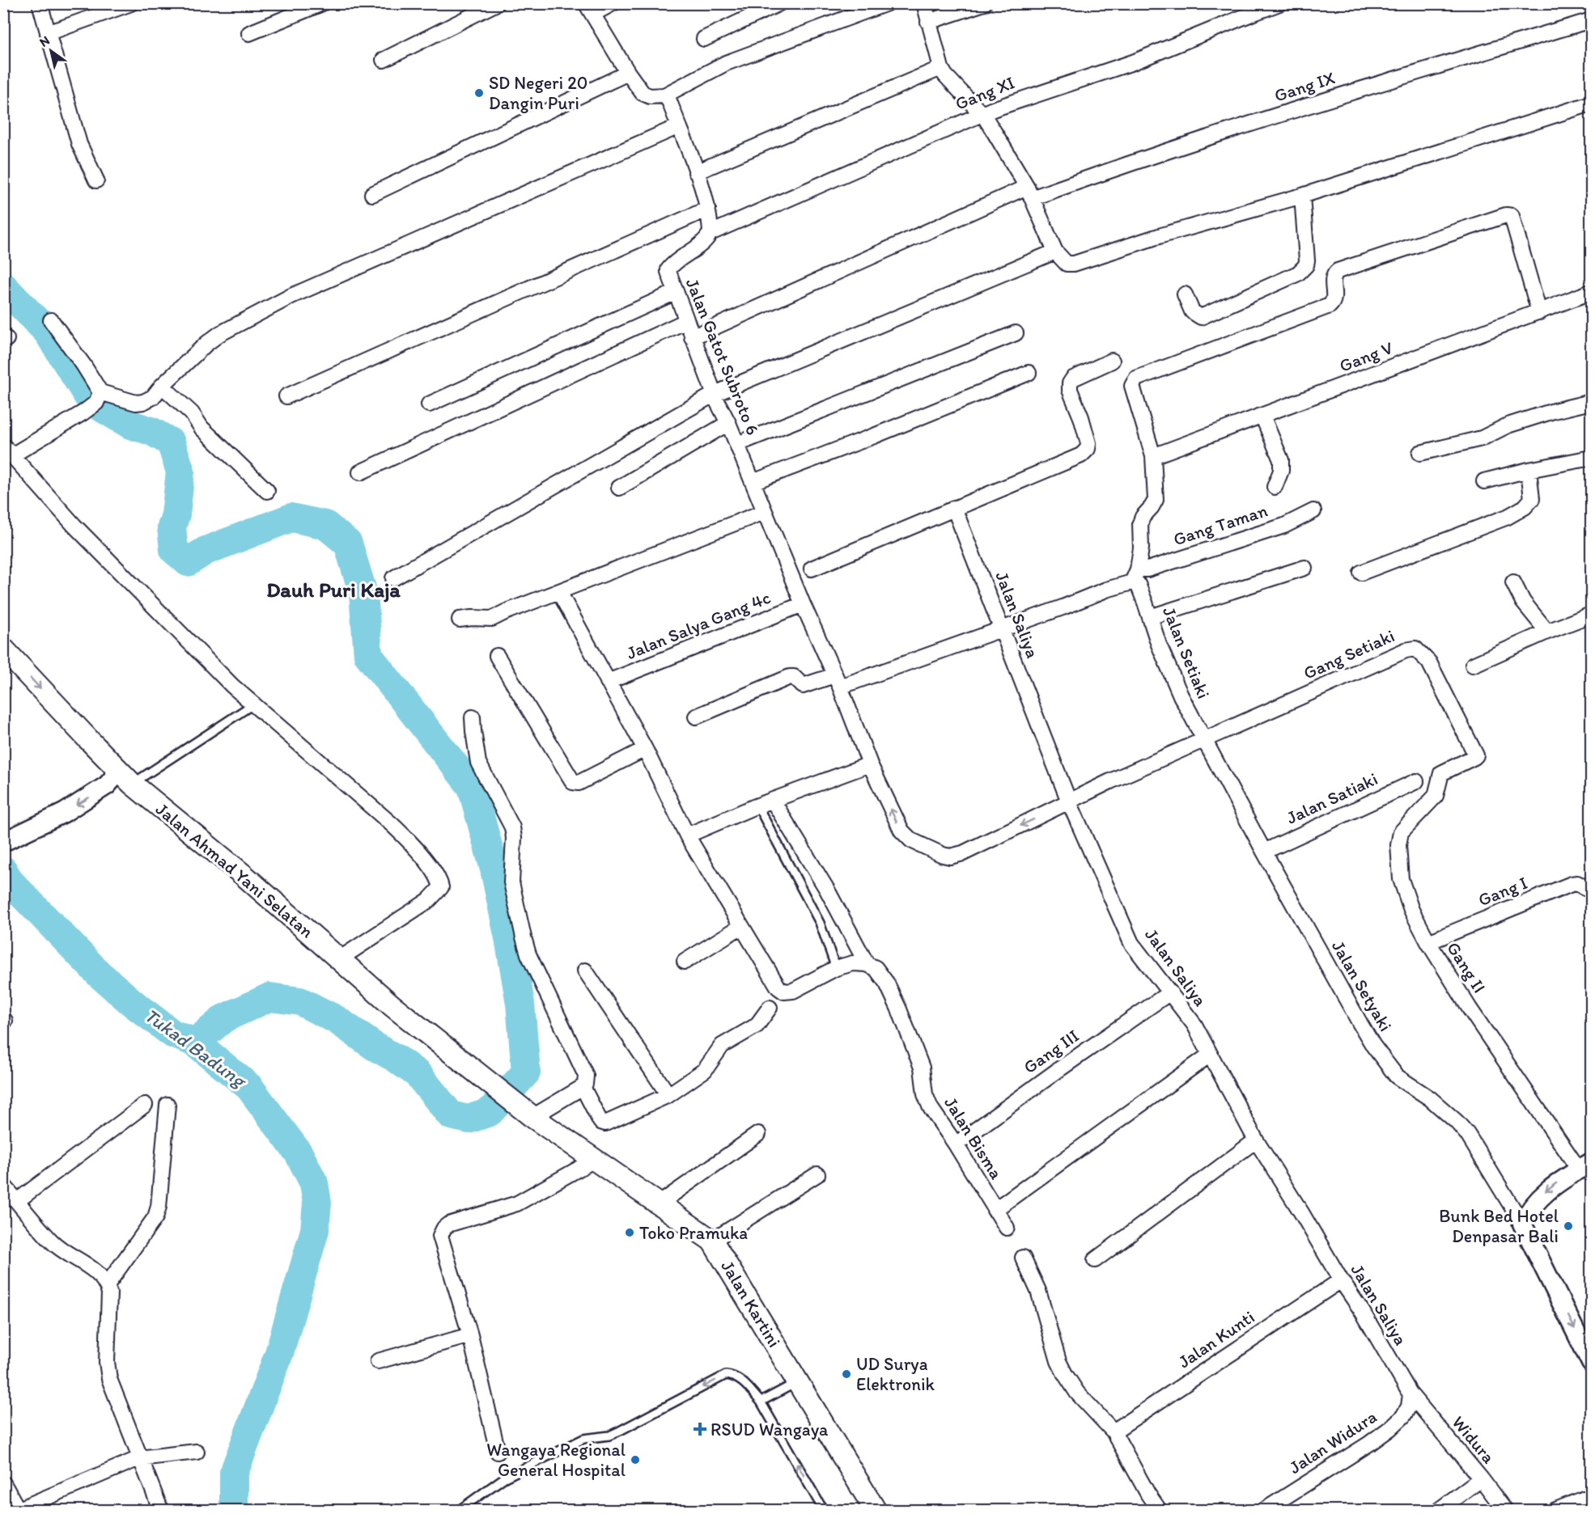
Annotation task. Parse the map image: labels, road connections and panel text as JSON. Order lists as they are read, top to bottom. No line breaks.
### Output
{"streets":{"main road":["Jalan Ahmad Yani Selatan","Jalan Kartini"],"street":["Gang IX","Gang XI","Jalan Gatot Subroto 6","Gang V","Gang Taman","Jalan Saliya","Jalan Salya Gang 4c","Jalan Setiaki","Gang Setiaki","Jalan Satiaki","Gang I","Gang II","Jalan Setyaki","Gang III","Jalan Bisma","Jalan Kunti","Widura","Jalan Widura"]},"crossings":[["Gang IX","Jalan Gatot Subroto 6"],["Gang XI","Jalan Gatot Subroto 6"],["Jalan Gatot Subroto 6","Jalan Saliya"],["Jalan Gatot Subroto 6","Jalan Salya Gang 4c"],["Jalan Gatot Subroto 6","Jalan Setiaki"],["Jalan Gatot Subroto 6","Gang Setiaki"],["Jalan Gatot Subroto 6","Jalan Setyaki"],["Gang Taman","Jalan Setiaki"],["Jalan Saliya","Gang III"],["Jalan Saliya","Jalan Kunti"],["Jalan Saliya","Widura"],["Jalan Saliya","Jalan Widura"],["Jalan Setiaki","Gang Setiaki"],["Jalan Setiaki","Jalan Setyaki"],["Gang Setiaki","Gang II"],["Gang Setiaki","Jalan Setyaki"],["Jalan Satiaki","Jalan Setyaki"],["Jalan Ahmad Yani Selatan","Jalan Kartini"],["Gang I","Gang II"],["Gang III","Jalan Bisma"],["Widura","Jalan Widura"]],"districts":["Dauh Puri Kaja"],"water":["Tukad Badung"],"places":{"other":["SD Negeri 20 Dangin Puri","Bunk Bed Hotel Denpasar Bali","Toko Pramuka","UD Surya Elektronik","Wangaya Regional General Hospital"],"health":["RSUD Wangaya"]},"north":"top left"}
